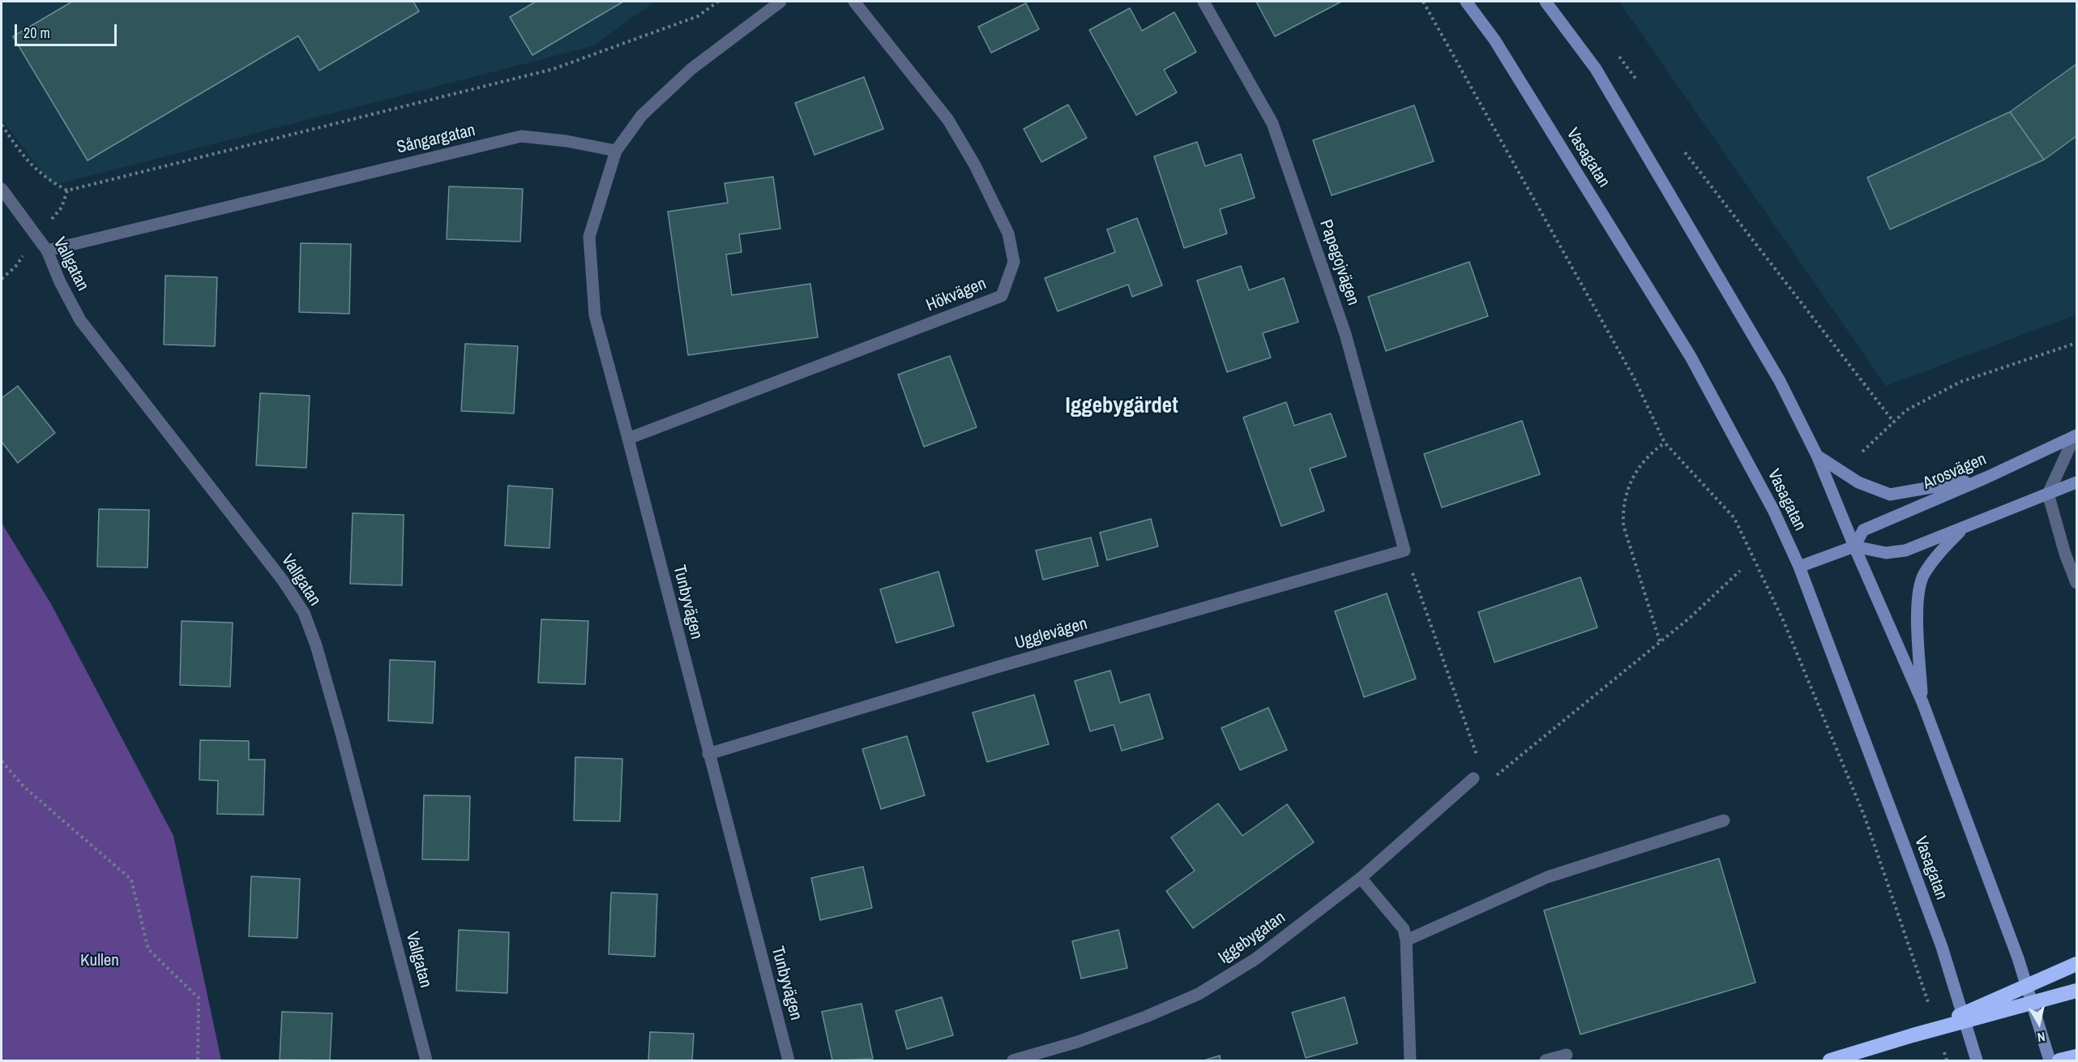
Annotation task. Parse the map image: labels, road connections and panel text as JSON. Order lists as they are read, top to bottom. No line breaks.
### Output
{"streets":{"street":["Sångargatan","Vasagatan","Papegojvägen","Vallgatan","Hökvägen","Arosvägen","Tunbyvägen","Ugglevägen","Iggebygatan"]},"crossings":[["Sångargatan","Vallgatan"],["Sångargatan","Tunbyvägen"],["Papegojvägen","Ugglevägen"],["Hökvägen","Tunbyvägen"],["Tunbyvägen","Ugglevägen"]],"districts":["Iggebygärdet"],"parks":["Kullen"],"scale_bar":"20 m","north":"bottom"}
